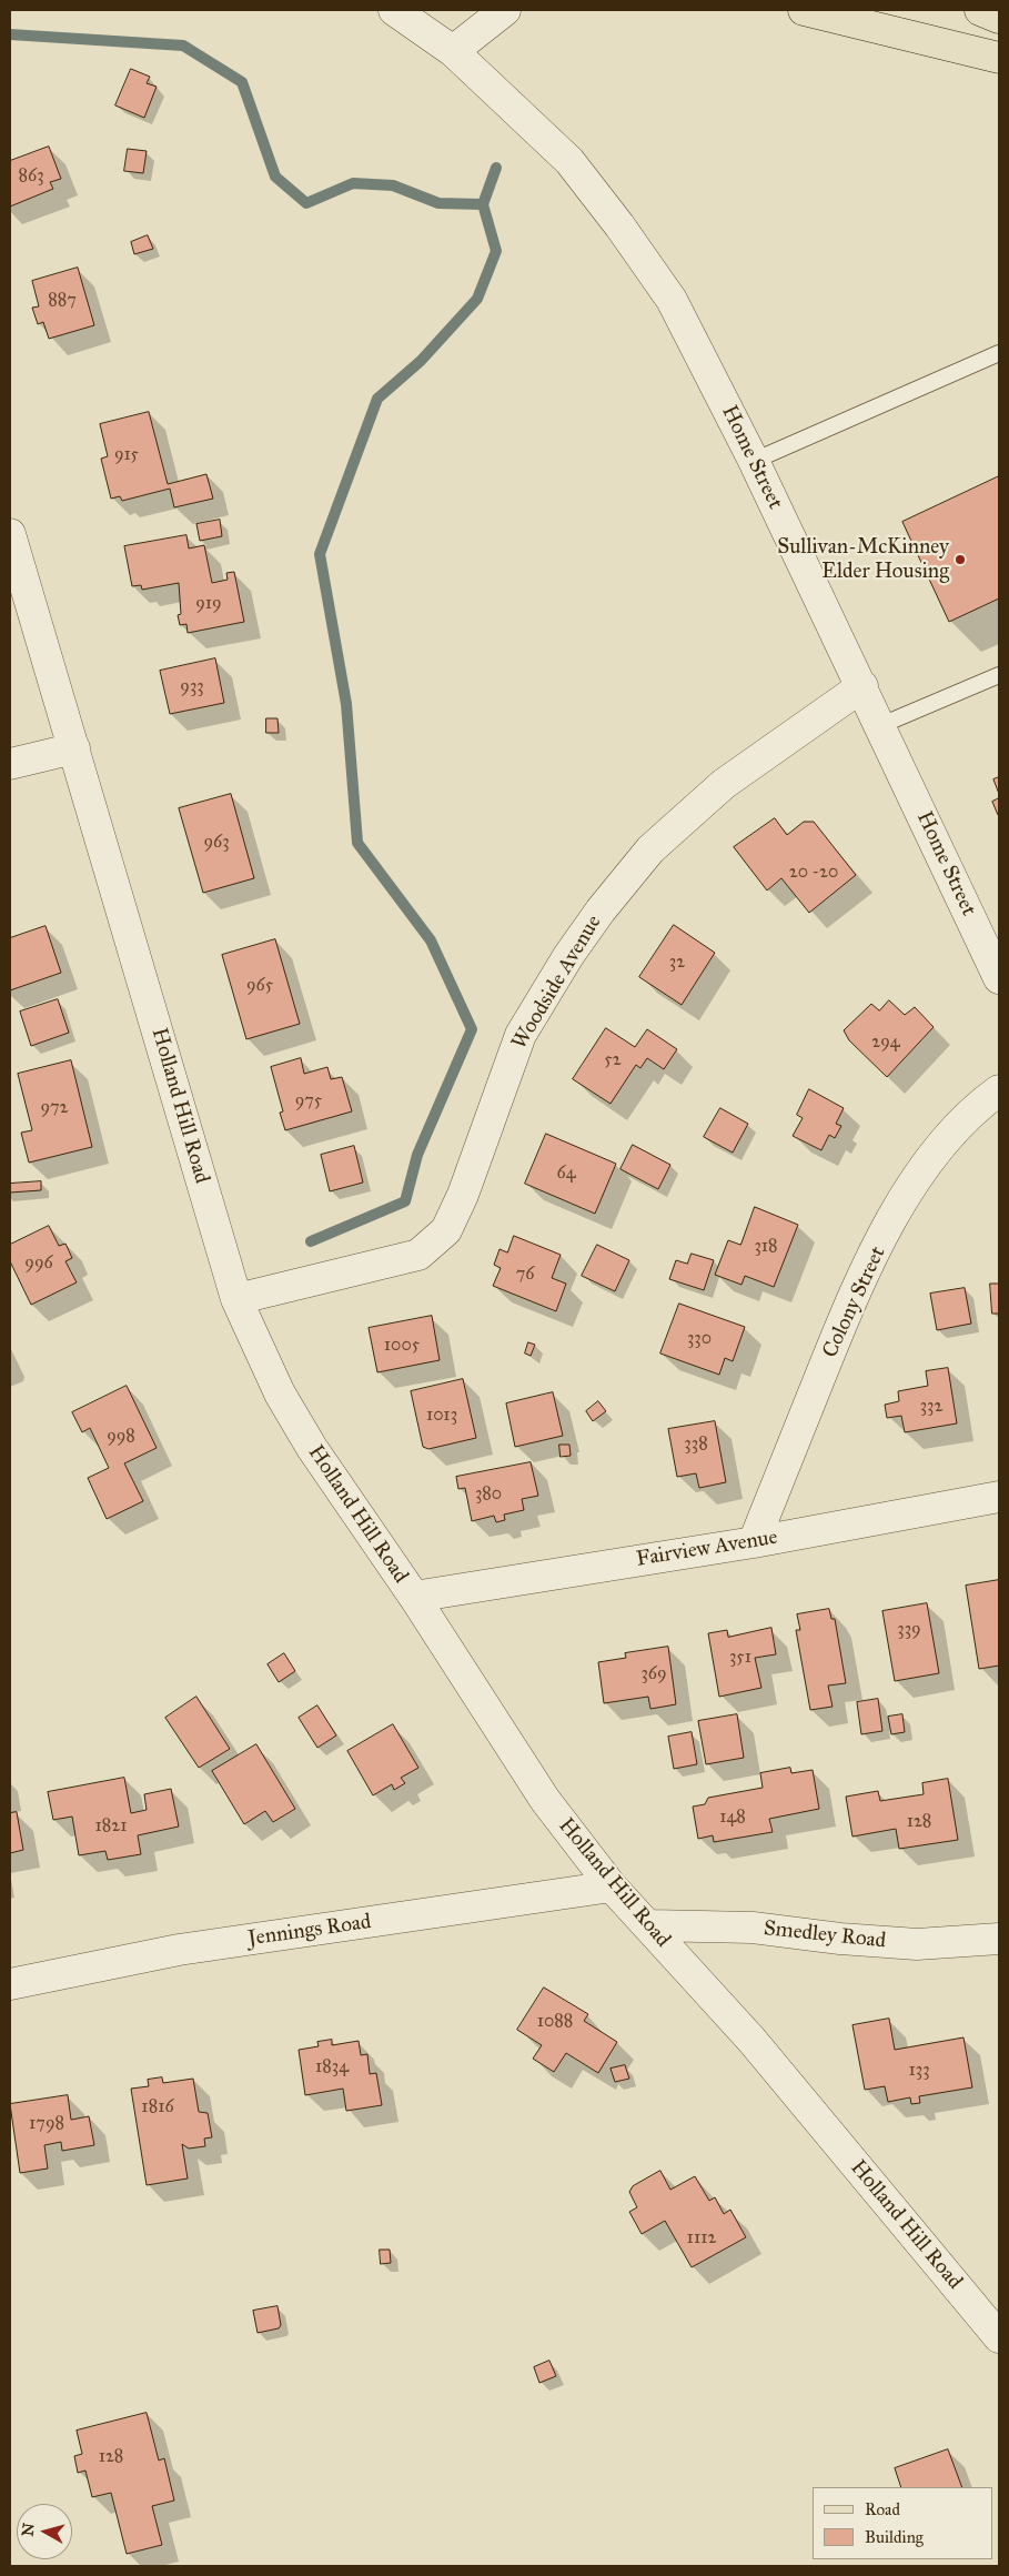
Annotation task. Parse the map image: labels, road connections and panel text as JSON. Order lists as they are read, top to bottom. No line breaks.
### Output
{"streets":{"street":["Home Street","Woodside Avenue","Holland Hill Road","Colony Street","Fairview Avenue","Jennings Road","Smedley Road"]},"crossings":[["Home Street","Woodside Avenue"],["Woodside Avenue","Holland Hill Road"],["Holland Hill Road","Fairview Avenue"],["Holland Hill Road","Jennings Road"],["Holland Hill Road","Smedley Road"],["Colony Street","Fairview Avenue"]],"places":["Sullivan-McKinney Elder Housing"],"house_numbers":["863","887","915","919","933","963","20 -20","32","965","294","52","975","972","64","318","996","76","330","1005","332","1013","998","338","380","339","351","369","148","128","1821","1088","1834","133","1816","1798","1112","128"],"legend":["Road","Building"],"north":"left"}
